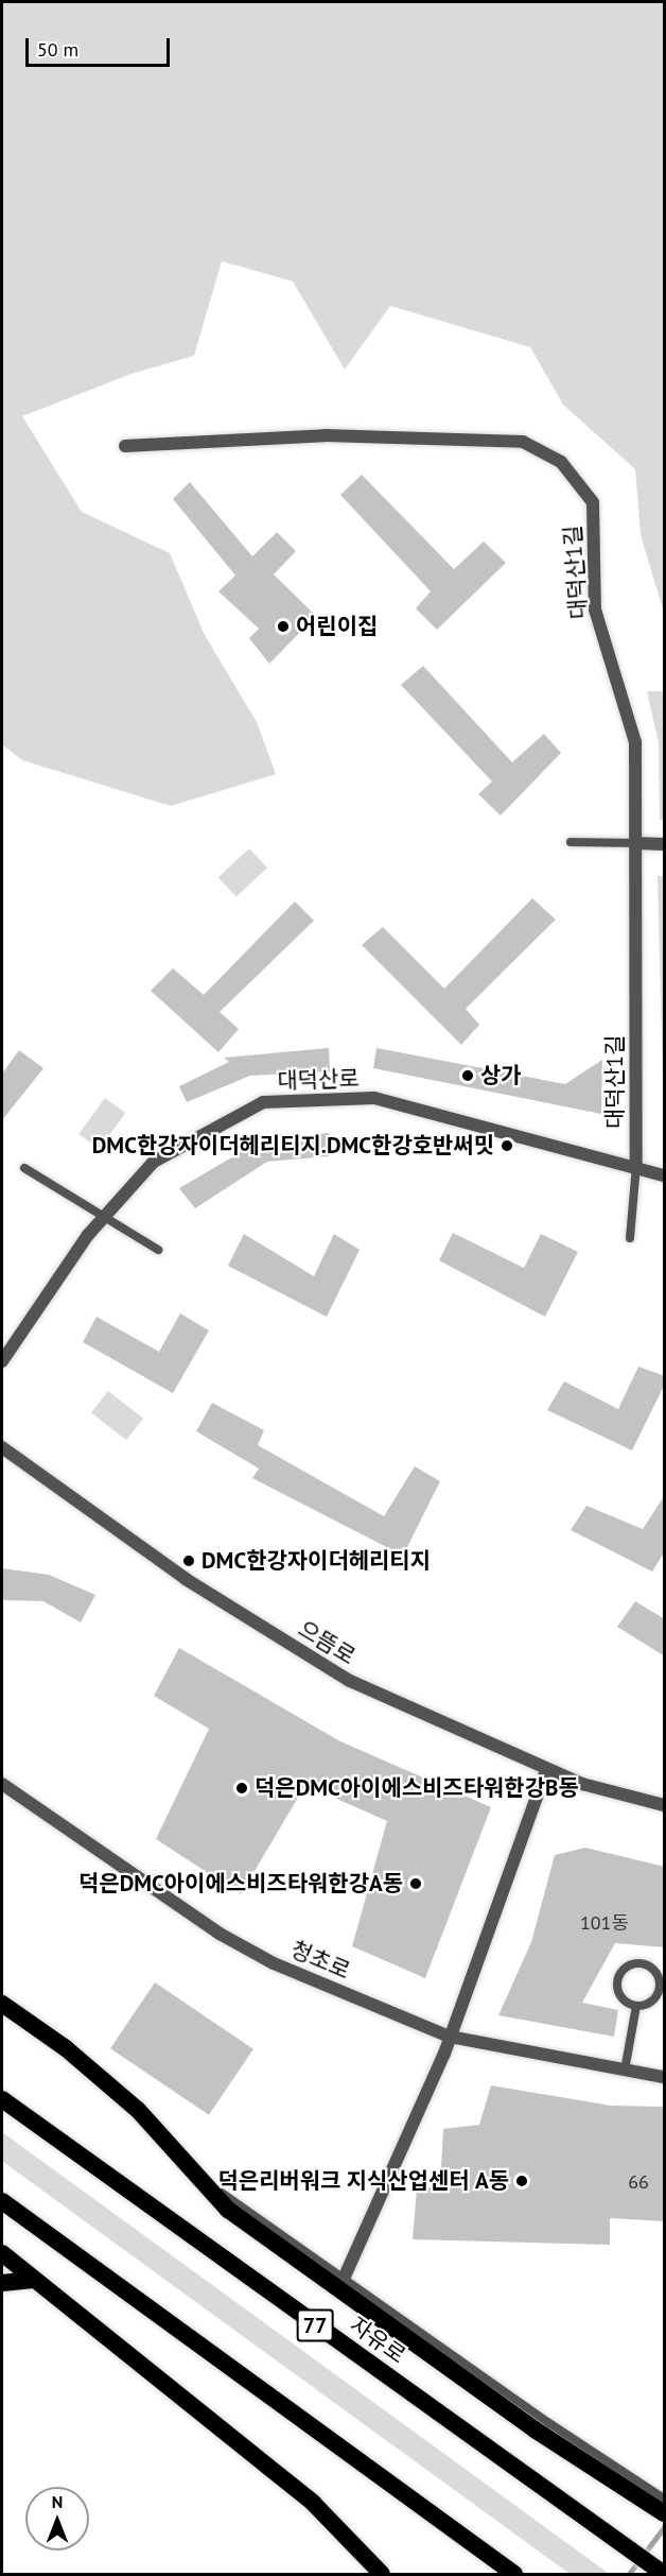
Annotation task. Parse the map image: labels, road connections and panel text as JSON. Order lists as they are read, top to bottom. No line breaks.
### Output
{"streets":{"highway":["77","자유로"],"street":["대덕산1길","대덕산로","으뜸로","청초로"]},"crossings":[["대덕산1길","대덕산로"]],"places":["어린이집","상가","DMC한강자이더헤리티지.DMC한강호반써밋","DMC한강자이더헤리티지","덕은DMC아이에스비즈타워한강B동","덕은DMC아이에스비즈타워한강A동","덕은리버워크 지식산업센터 A동"],"house_numbers":["101동","66"],"scale_bar":"50 m","north":"top"}
